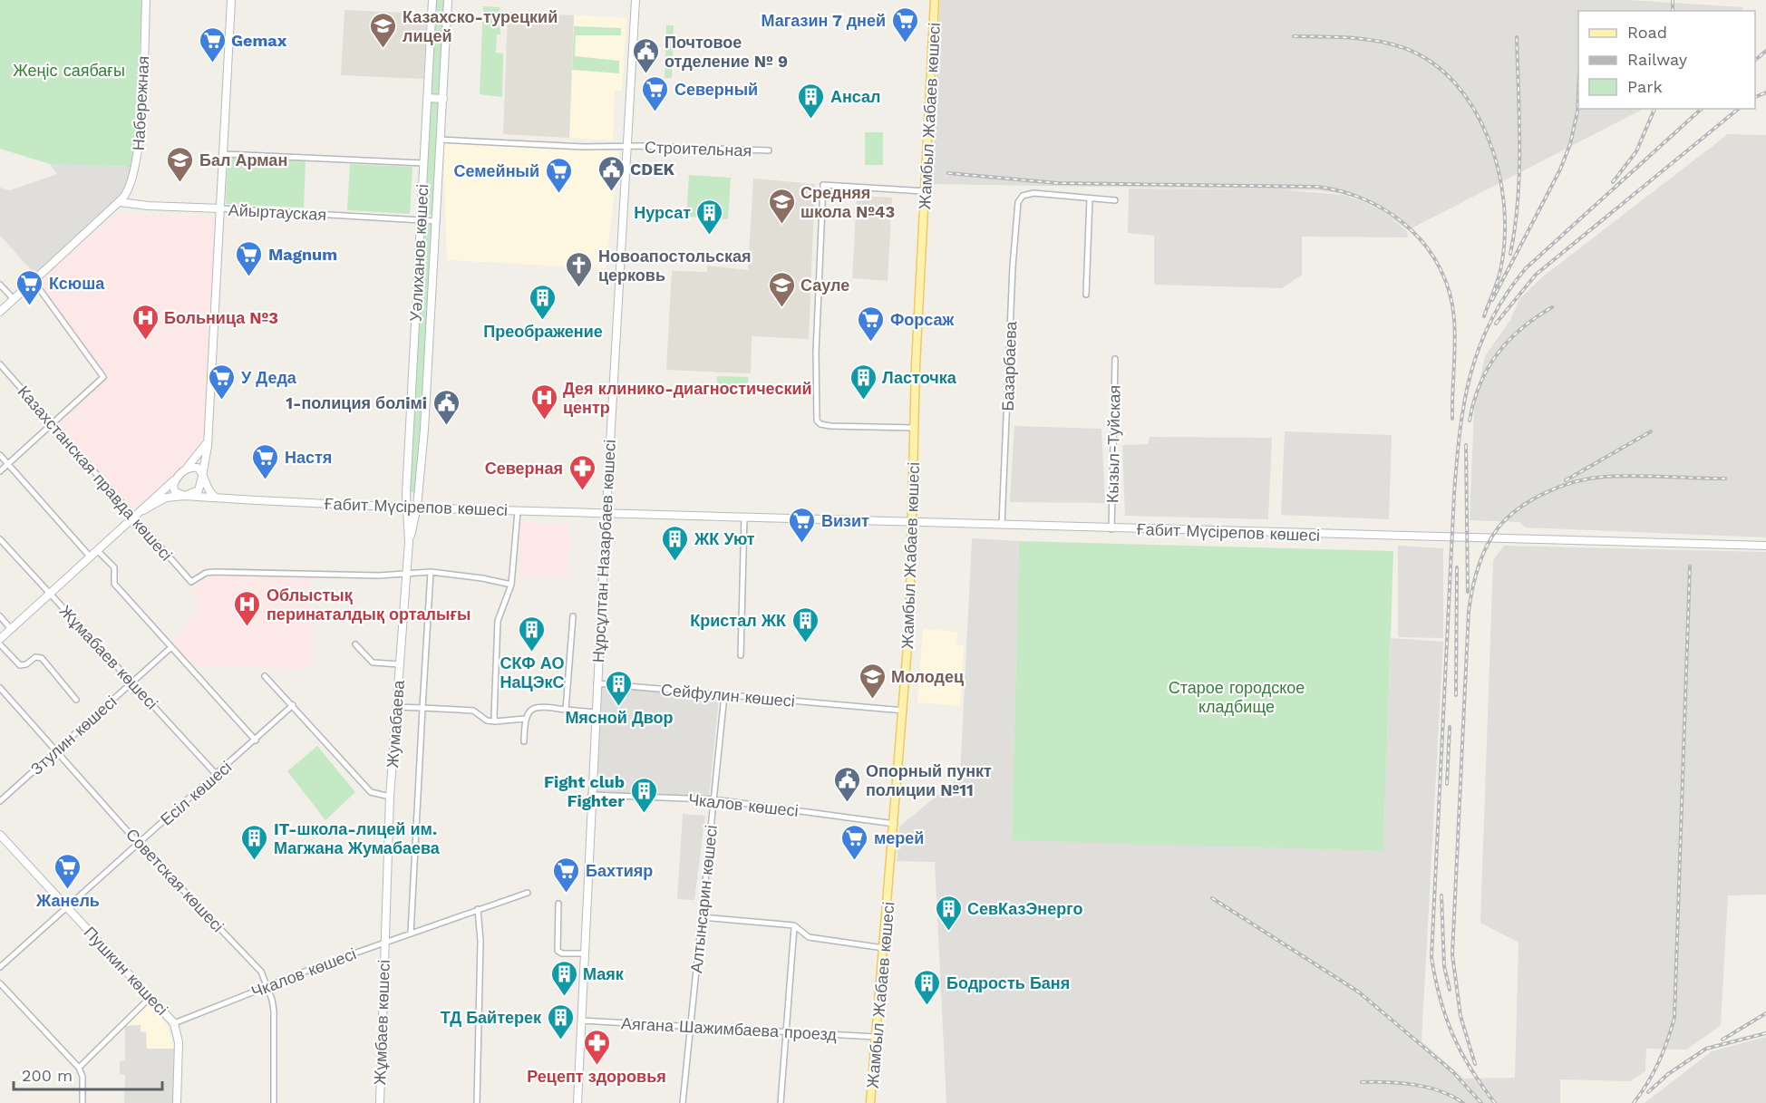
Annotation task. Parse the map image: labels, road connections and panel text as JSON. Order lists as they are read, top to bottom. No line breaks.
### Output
{"streets":{"main road":["Набережная","Жамбыл Жабаев көшесі","Айыртауская","Уәлиханов көшесі","Ғабит Мүсірепов көшесі","Нұрсұлтан Назарбаев көшесі","Жумабаева","Пушкин көшесі","Жұмбаев көшесі"],"street":["Строительная","Базарбаева","Кызыл-Туйская","Казахстанская правда көшесі","Жұмабаев көшесі","Сейфулин көшесі","Зтулин көшесі","Есіл көшесі","Чкалов көшесі","Советская көшесі","Алтынсарин көшесі","Аягана Шажимбаева проезд"]},"crossings":[["Набережная","Айыртауская"],["Жамбыл Жабаев көшесі","Ғабит Мүсірепов көшесі"],["Жамбыл Жабаев көшесі","Сейфулин көшесі"],["Жамбыл Жабаев көшесі","Чкалов көшесі"],["Жамбыл Жабаев көшесі","Аягана Шажимбаева проезд"],["Строительная","Нұрсұлтан Назарбаев көшесі"],["Айыртауская","Уәлиханов көшесі"],["Уәлиханов көшесі","Ғабит Мүсірепов көшесі"],["Уәлиханов көшесі","Жумабаева"],["Базарбаева","Ғабит Мүсірепов көшесі"],["Кызыл-Туйская","Ғабит Мүсірепов көшесі"],["Казахстанская правда көшесі","Жумабаева"],["Ғабит Мүсірепов көшесі","Нұрсұлтан Назарбаев көшесі"],["Ғабит Мүсірепов көшесі","Жумабаева"],["Нұрсұлтан Назарбаев көшесі","Сейфулин көшесі"],["Нұрсұлтан Назарбаев көшесі","Чкалов көшесі"],["Нұрсұлтан Назарбаев көшесі","Аягана Шажимбаева проезд"],["Жұмабаев көшесі","Зтулин көшесі"],["Жұмабаев көшесі","Есіл көшесі"],["Сейфулин көшесі","Алтынсарин көшесі"],["Жумабаева","Чкалов көшесі"],["Жумабаева","Жұмбаев көшесі"],["Зтулин көшесі","Советская көшесі"],["Есіл көшесі","Советская көшесі"],["Есіл көшесі","Пушкин көшесі"],["Чкалов көшесі","Советская көшесі"],["Чкалов көшесі","Алтынсарин көшесі"],["Чкалов көшесі","Пушкин көшесі"],["Чкалов көшесі","Жұмбаев көшесі"],["Алтынсарин көшесі","Аягана Шажимбаева проезд"]],"parks":["Жеңіс саябағы","Старое городское кладбище"],"places":{"supermarket":["Магазин 7 дней","Gemax","Северный","Семейный","Magnum","Ксюша","Форсаж","У Деда","Настя","Визит","мерей","Жанель","Бахтияр"],"school or university":["Казахско-турецкий лицей","Бал Арман","Средняя школа №43","Сауле","Молодец"],"public building":["Почтовое отделение № 9","CDEK","1-полиция болiмi","Опорный пункт полиции №11"],"building":["Ансал","Нурсат","Преображение","Ласточка","ЖК Уют","Кристал ЖК","СКФ АО НаЦЭкС","Мясной Двор","Fight club Fighter","IT-школа-лицей им. Магжана Жумабаева","СевКазЭнерго","Маяк","Бодрость Баня","ТД Байтерек"],"church":["Новоапостольская церковь"],"hospital":["Больница №3","Дея клинико-диагностический центр","Облыстық перинаталдық орталығы"],"pharmacy":["Северная","Рецепт здоровья"]},"legend":["Road","Railway","Park"],"scale_bar":"200 m"}
